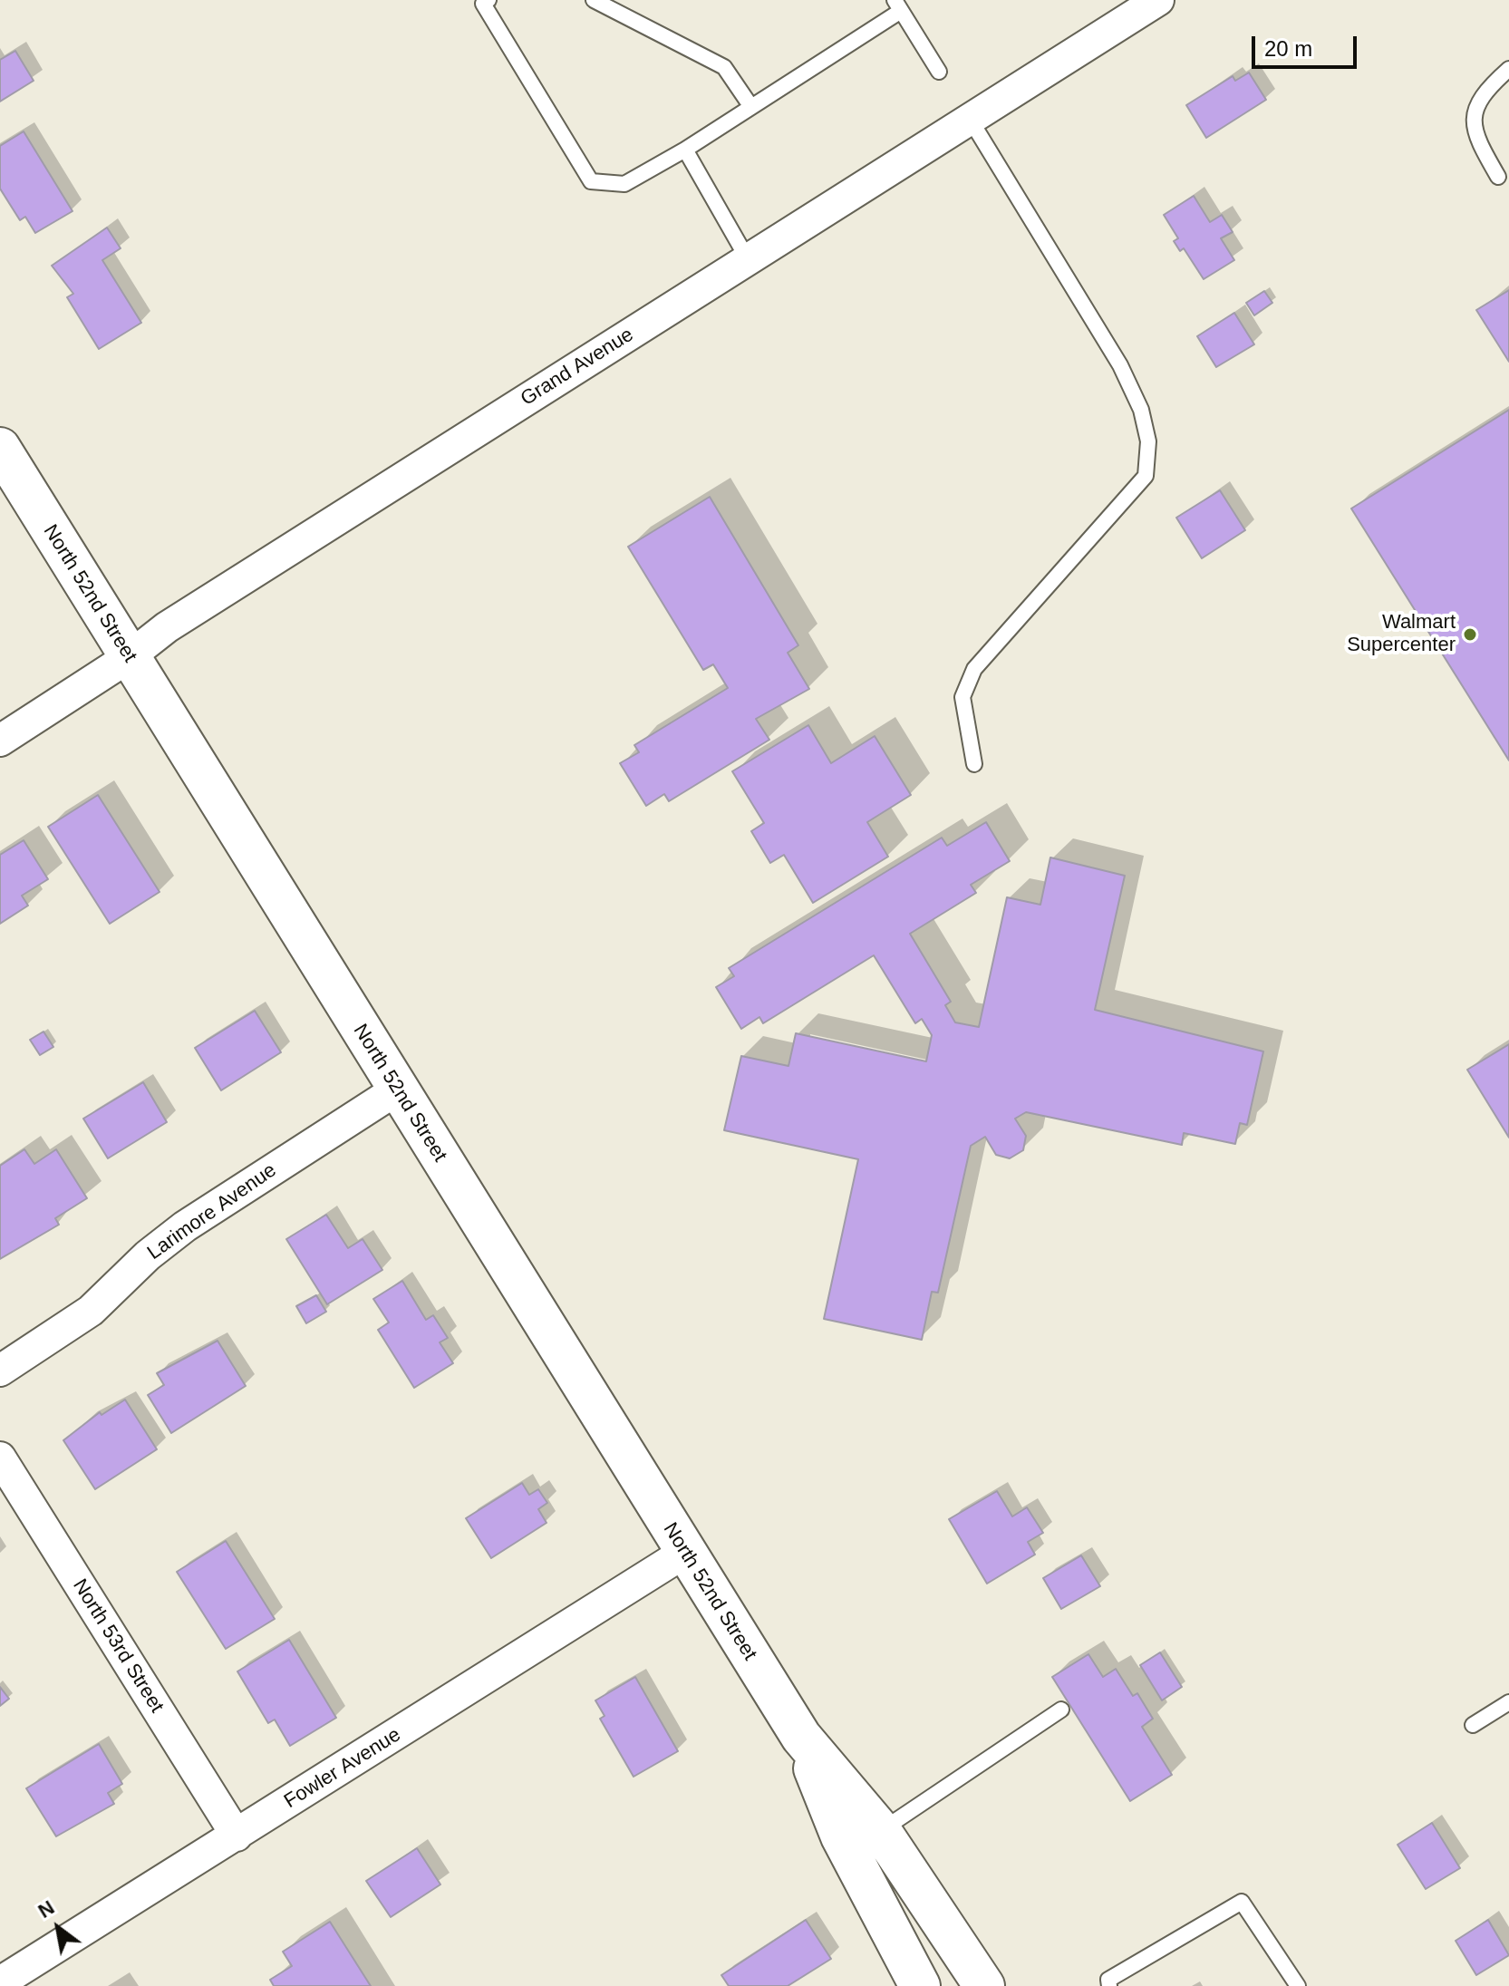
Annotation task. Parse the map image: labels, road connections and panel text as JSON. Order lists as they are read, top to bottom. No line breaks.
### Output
{"streets":{"main road":["North 52nd Street"],"street":["Grand Avenue","Larimore Avenue","North 53rd Street","Fowler Avenue"]},"crossings":[["Grand Avenue","North 52nd Street"],["North 52nd Street","Larimore Avenue"],["North 52nd Street","Fowler Avenue"],["North 53rd Street","Fowler Avenue"]],"places":["Walmart Supercenter"],"scale_bar":"20 m","north":"top left"}
